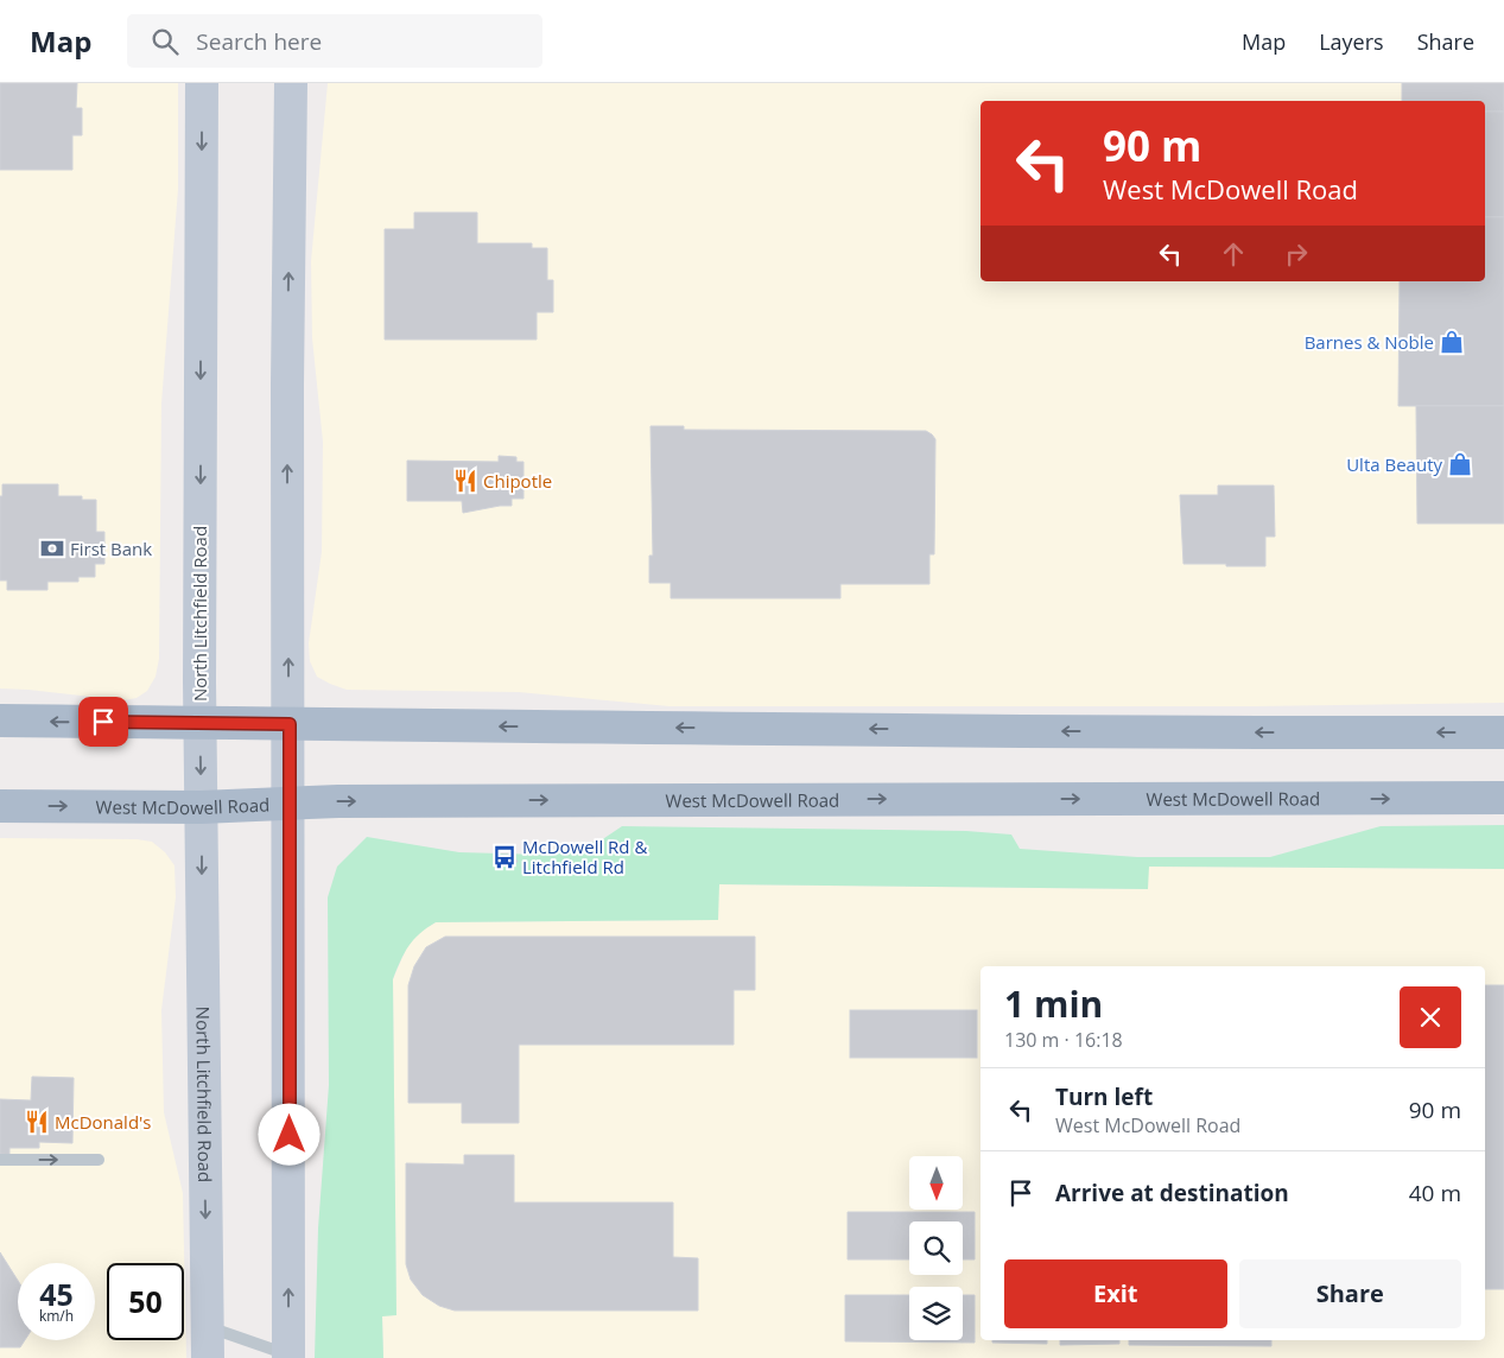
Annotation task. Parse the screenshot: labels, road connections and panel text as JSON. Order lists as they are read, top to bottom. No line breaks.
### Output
{"streets":{"main road":["North Litchfield Road","West McDowell Road"]},"crossings":[["North Litchfield Road","West McDowell Road"]],"places":{"shop":["Barnes & Noble","Ulta Beauty"],"restaurant":["Chipotle","McDonald's"],"bank":["First Bank"],"bus stop":["McDowell Rd & Litchfield Rd"]},"north":"bottom","page":{"header":"Map","search":"Search here","nav":["Map","Layers","Share"],"turn":["90 m","West McDowell Road"],"heading":["1 min","130 m · 16:18"],"list":[{"name":"Turn left","note":"West McDowell Road","value":"90 m"},{"name":"Arrive at destination","value":"40 m"}],"buttons":["Exit","Share"],"speed":"45 km/h","limit":"50"}}
